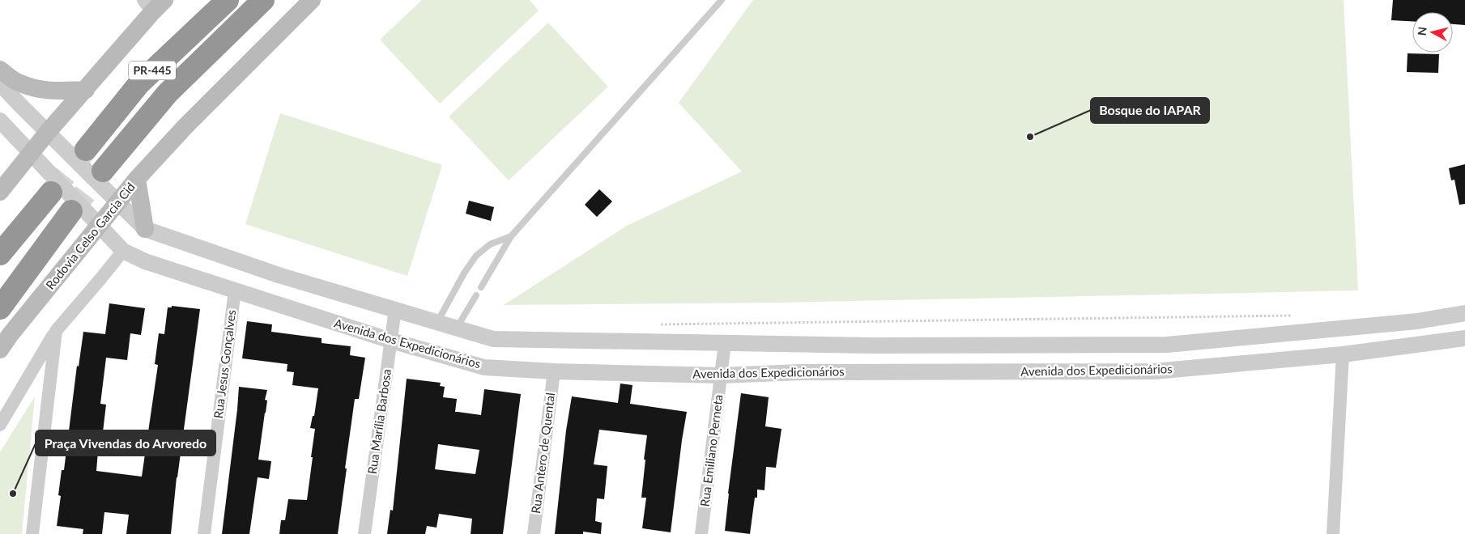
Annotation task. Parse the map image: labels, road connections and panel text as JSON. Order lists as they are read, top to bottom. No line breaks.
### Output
{"streets":{"highway":["PR-445"],"main road":["Rodovia Celso Garcia Cid"],"street":["Avenida dos Expedicionários","Rua Jesus Gonçalves","Rua Marília Barbosa","Rua Emiliano Perneta","Rua Antero de Quental"]},"crossings":[["PR-445","Avenida dos Expedicionários"],["Rodovia Celso Garcia Cid","Avenida dos Expedicionários"],["Avenida dos Expedicionários","Rua Jesus Gonçalves"],["Avenida dos Expedicionários","Rua Marília Barbosa"],["Avenida dos Expedicionários","Rua Emiliano Perneta"],["Avenida dos Expedicionários","Rua Antero de Quental"]],"places":["Bosque do IAPAR","Praça Vivendas do Arvoredo"],"north":"left"}
